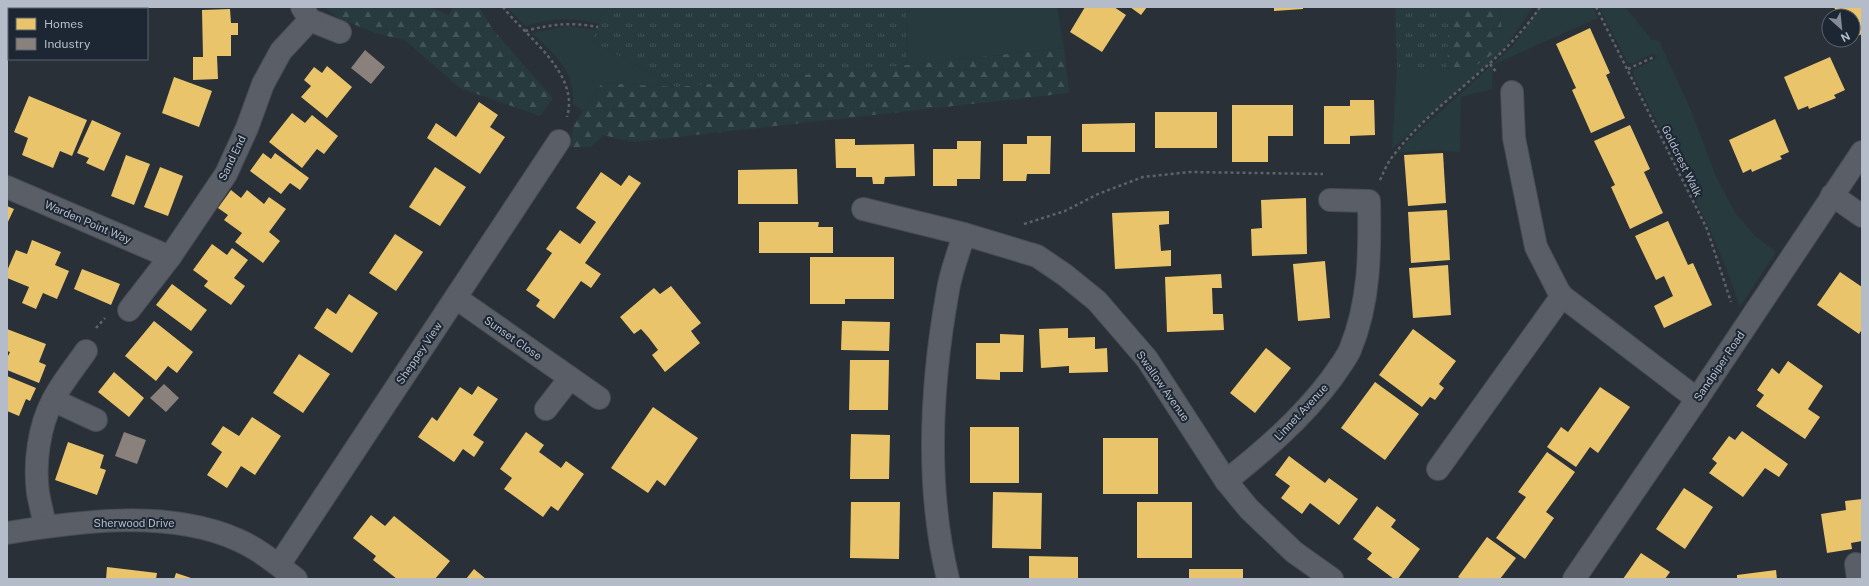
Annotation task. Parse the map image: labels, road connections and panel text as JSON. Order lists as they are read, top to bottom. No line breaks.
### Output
{"streets":{"street":["Sand End","Warden Point Way","Sunset Close","Sheppey View","Sandpiper Road","Swallow Avenue","Linnet Avenue","Sherwood Drive"],"path":["Goldcrest Walk"]},"crossings":[["Sand End","Warden Point Way"],["Goldcrest Walk","Sandpiper Road"],["Sunset Close","Sheppey View"],["Sheppey View","Sherwood Drive"],["Swallow Avenue","Linnet Avenue"]],"legend":["Homes","Industry"],"north":"bottom right"}
